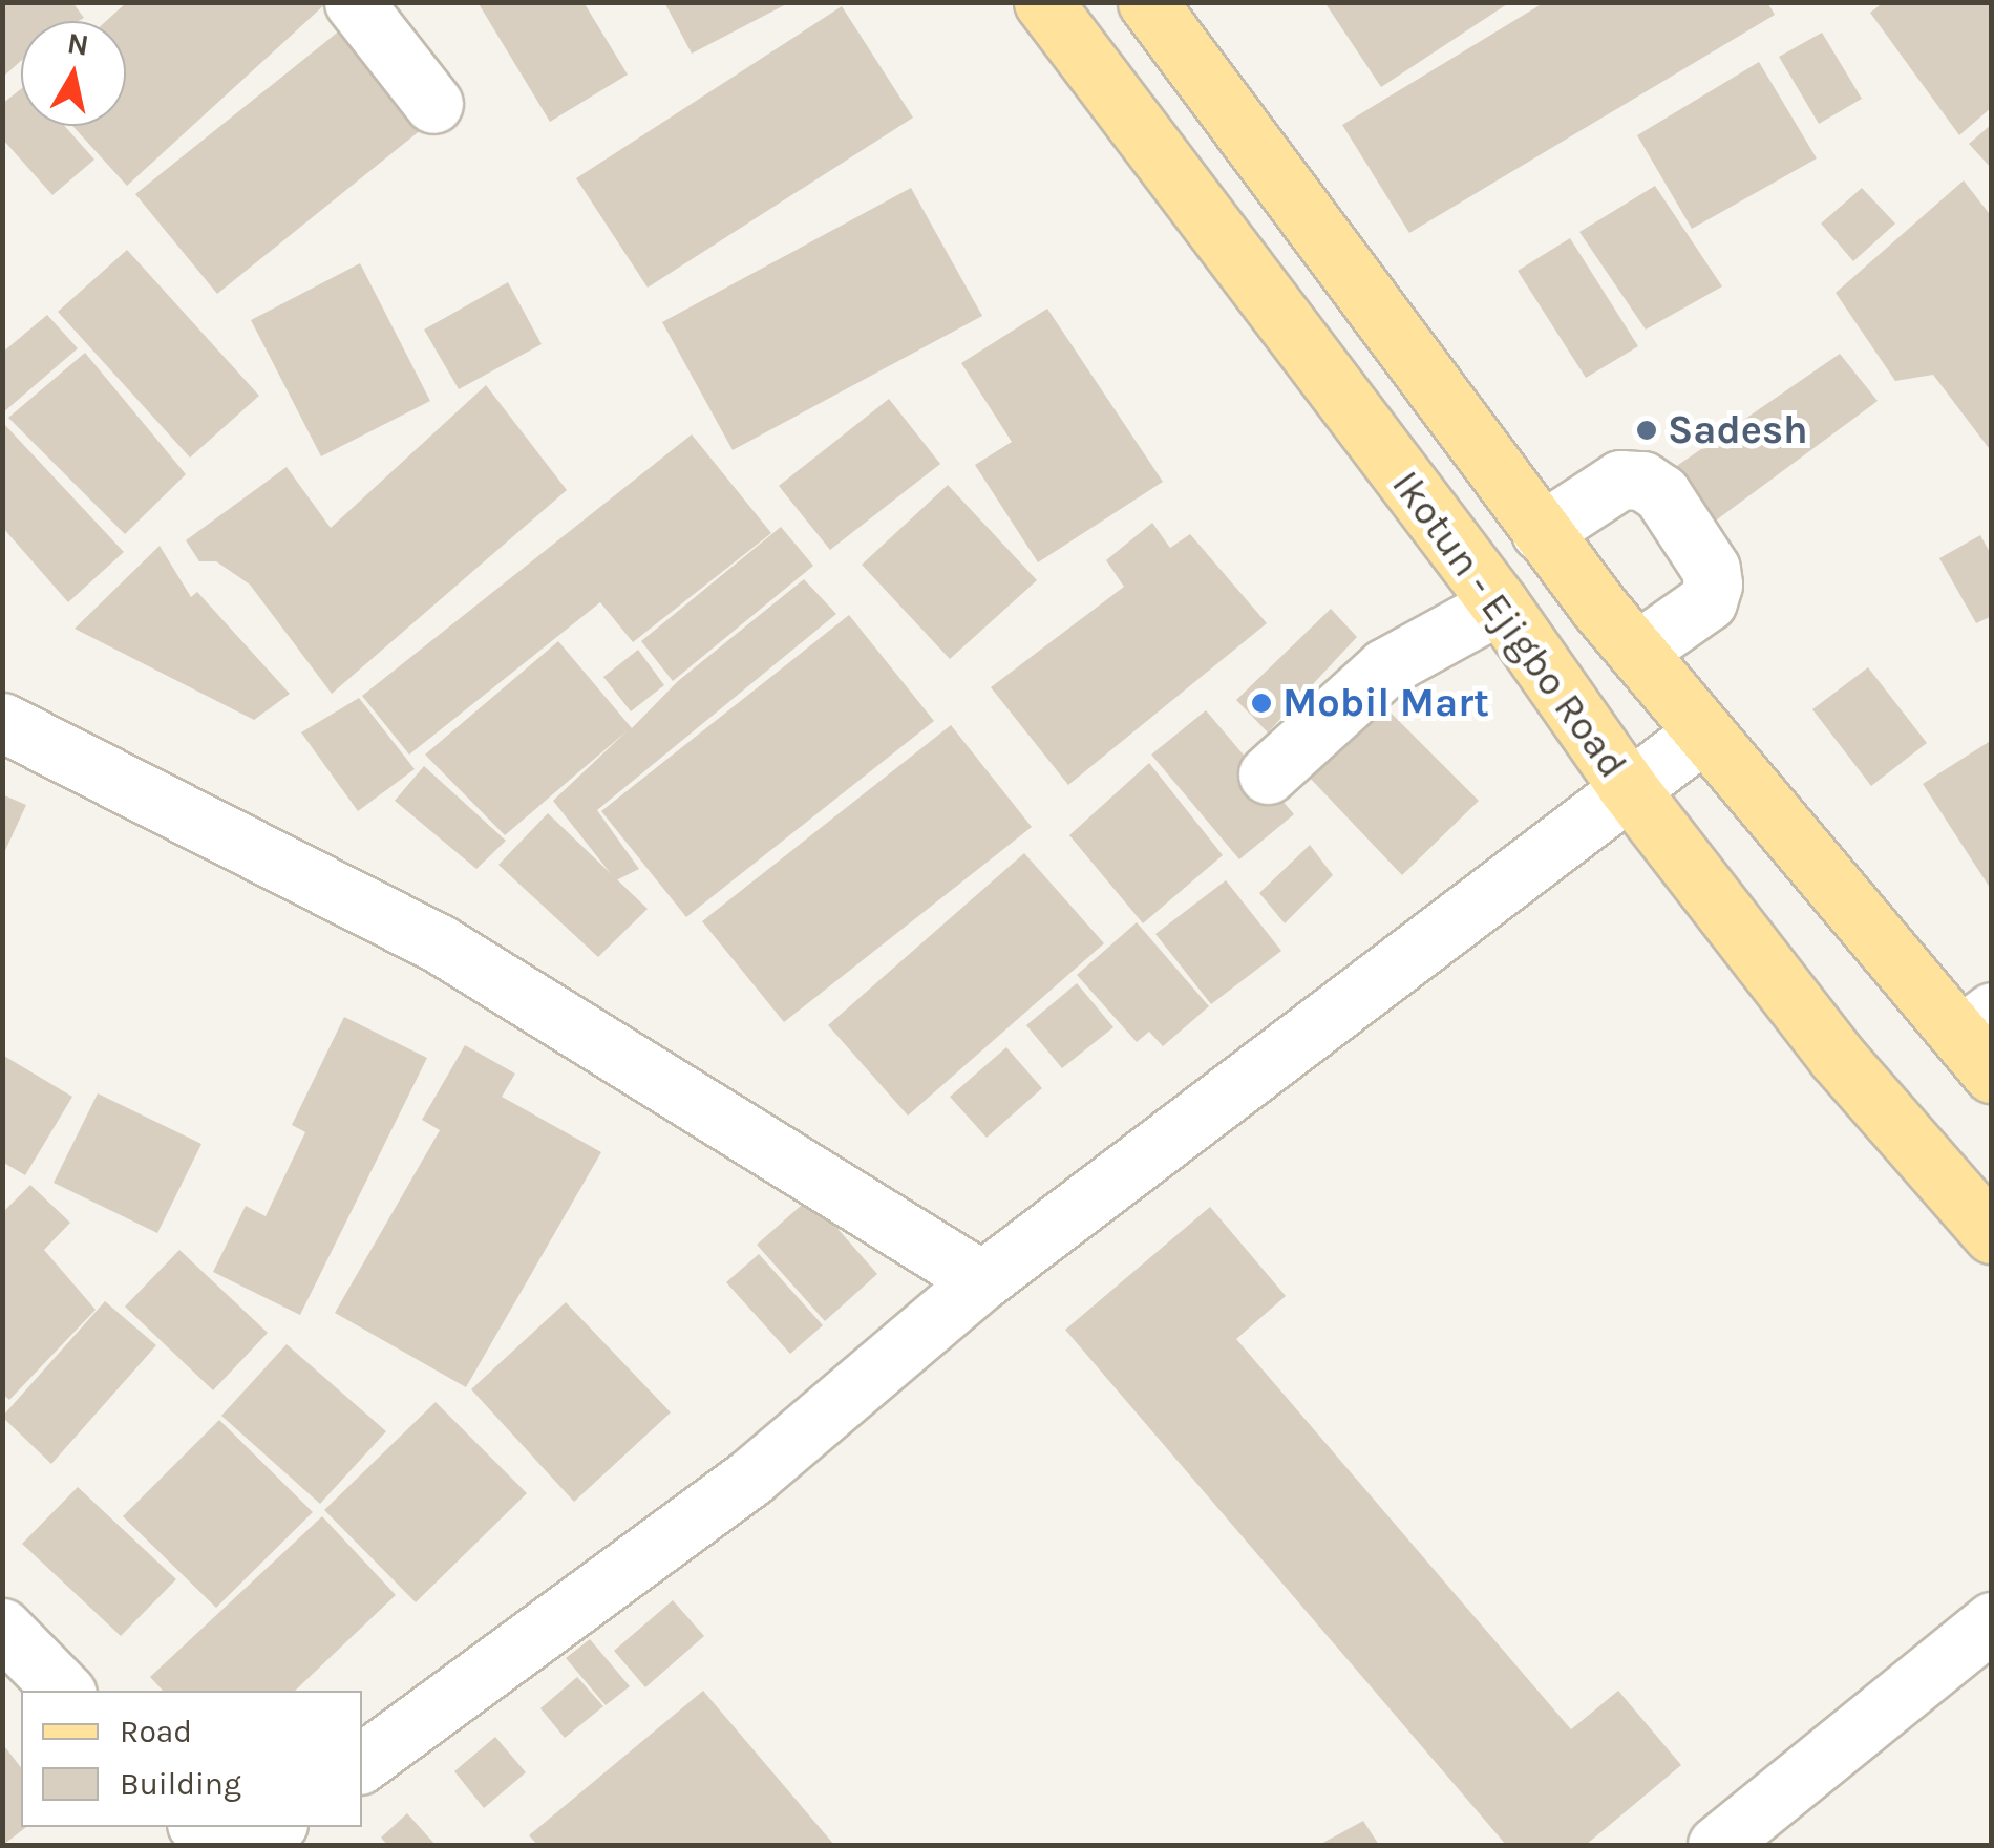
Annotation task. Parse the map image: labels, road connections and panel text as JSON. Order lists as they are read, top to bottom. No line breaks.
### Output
{"streets":{"main road":["Ikotun - Ejigbo Road"]},"places":["Sadesh","Mobil Mart"],"legend":["Road","Building"],"north":"top"}
